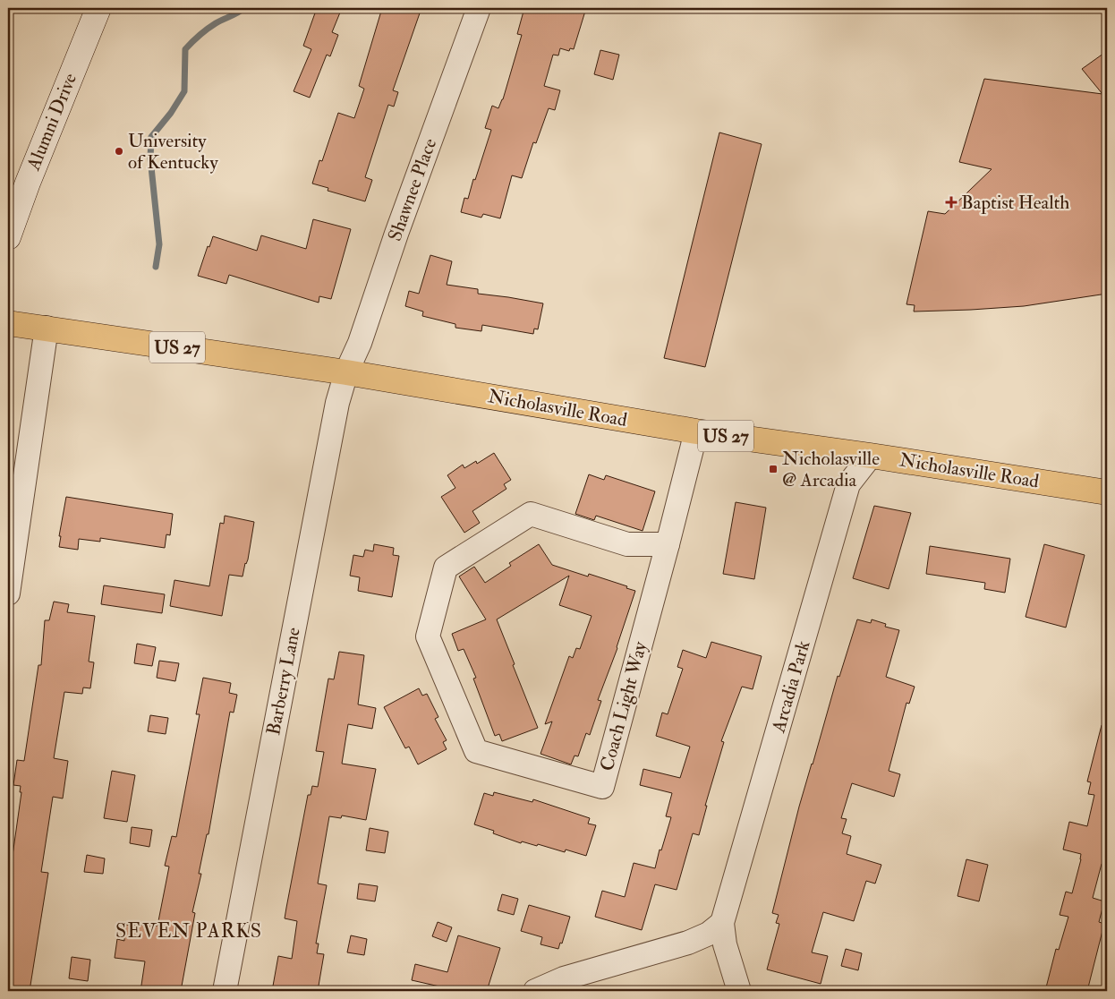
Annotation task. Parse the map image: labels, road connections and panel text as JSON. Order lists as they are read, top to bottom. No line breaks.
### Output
{"streets":{"main road":["Alumni Drive","US 27","Nicholasville Road"],"street":["Shawnee Place","Barberry Lane","Arcadia Park","Coach Light Way"]},"crossings":[["Shawnee Place","Nicholasville Road"],["Shawnee Place","Barberry Lane"],["Nicholasville Road","Barberry Lane"],["Nicholasville Road","Arcadia Park"],["Nicholasville Road","Coach Light Way"]],"districts":["SEVEN PARKS"],"places":{"other":["University of Kentucky"],"health":["Baptist Health"],"transit":["Nicholasville @ Arcadia"]}}
